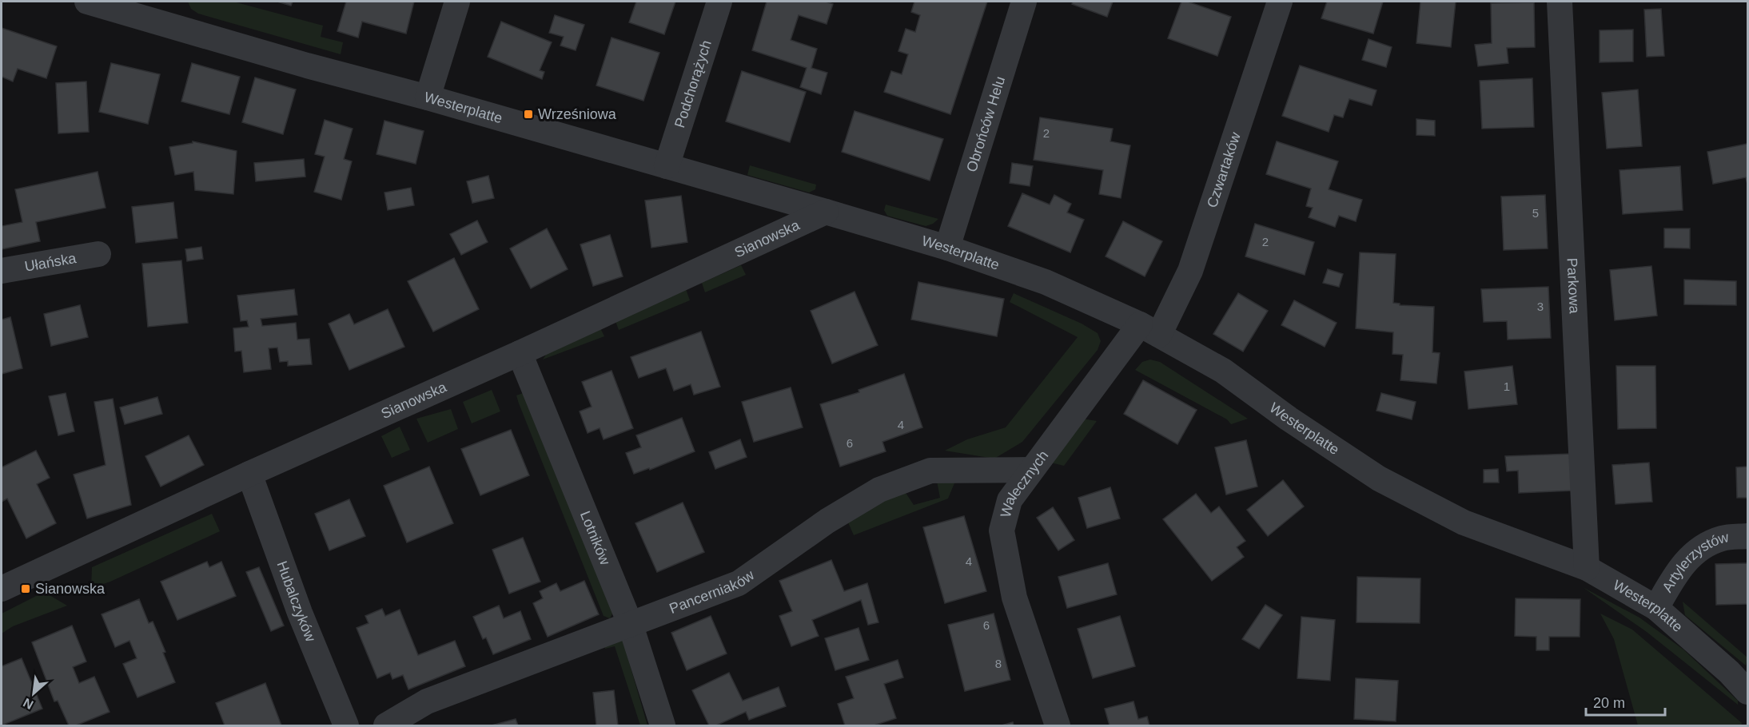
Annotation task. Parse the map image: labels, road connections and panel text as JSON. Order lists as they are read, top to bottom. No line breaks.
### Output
{"streets":{"street":["Podchorążych","Westerplatte","Obrońców Helu","Czwartaków","Sianowska","Ułańska","Parkowa","Walecznych","Lotników","Artylerzystów","Pancerniaków","Hubalczyków"]},"crossings":[["Podchorążych","Westerplatte"],["Westerplatte","Obrońców Helu"],["Westerplatte","Czwartaków"],["Westerplatte","Sianowska"],["Westerplatte","Parkowa"],["Westerplatte","Walecznych"],["Westerplatte","Artylerzystów"],["Czwartaków","Walecznych"],["Sianowska","Lotników"],["Sianowska","Hubalczyków"],["Walecznych","Pancerniaków"],["Lotników","Pancerniaków"]],"places":{"transit":["Wrześniowa","Sianowska"]},"house_numbers":["2","5","2","3","1","4","6","4","6","8"],"scale_bar":"20 m","north":"bottom left"}
